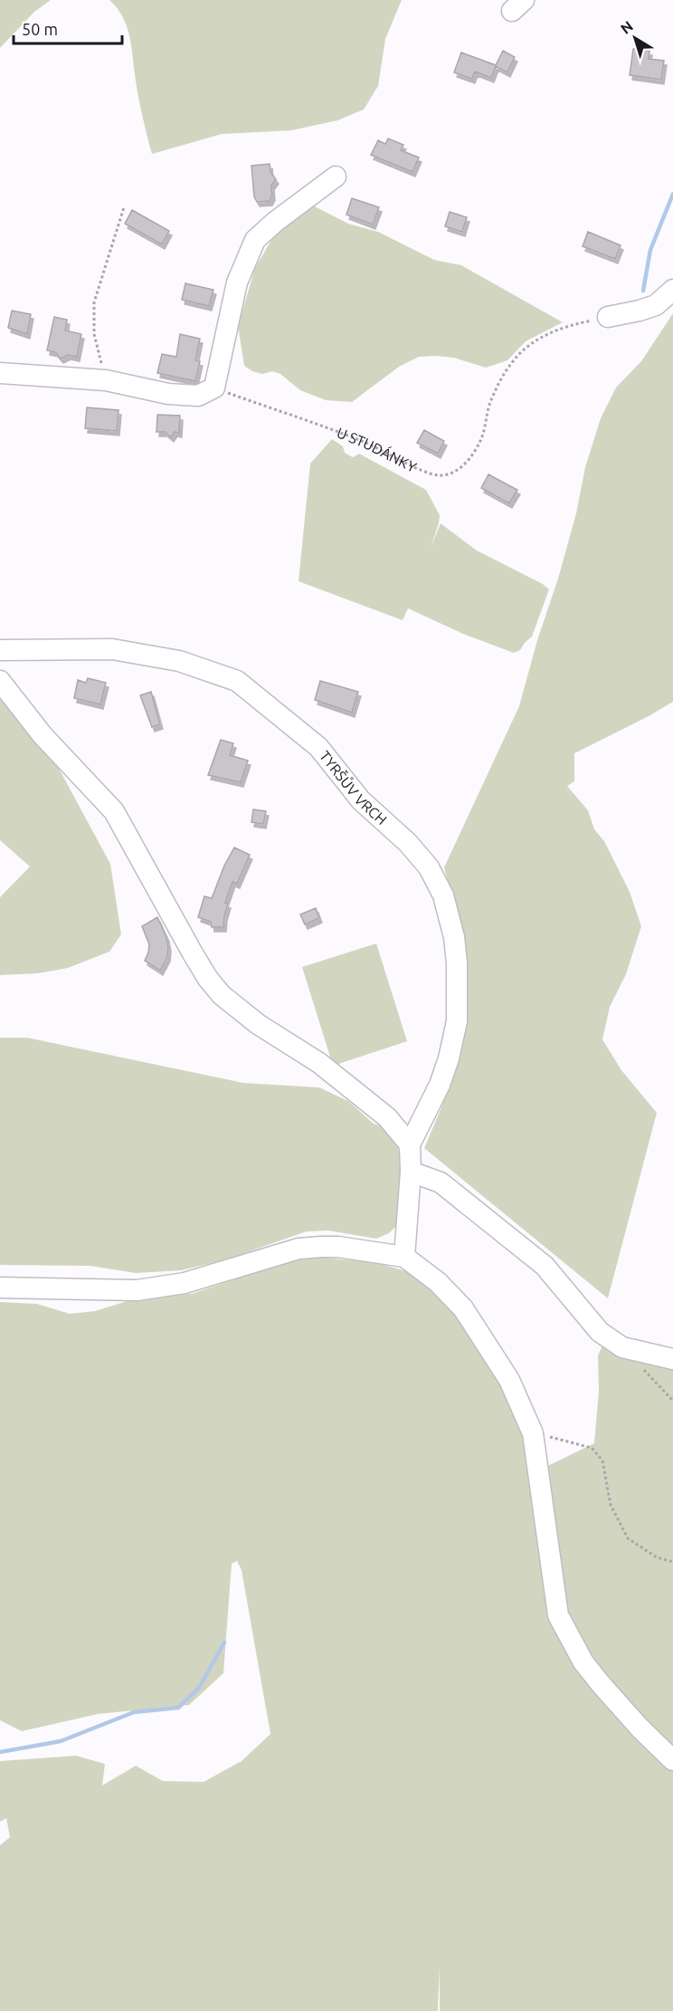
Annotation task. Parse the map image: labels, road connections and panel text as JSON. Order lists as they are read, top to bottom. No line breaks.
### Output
{"streets":{"street":["TYRŠŮV VRCH"],"path":["U STUDÁNKY"]},"scale_bar":"50 m","north":"top left"}
